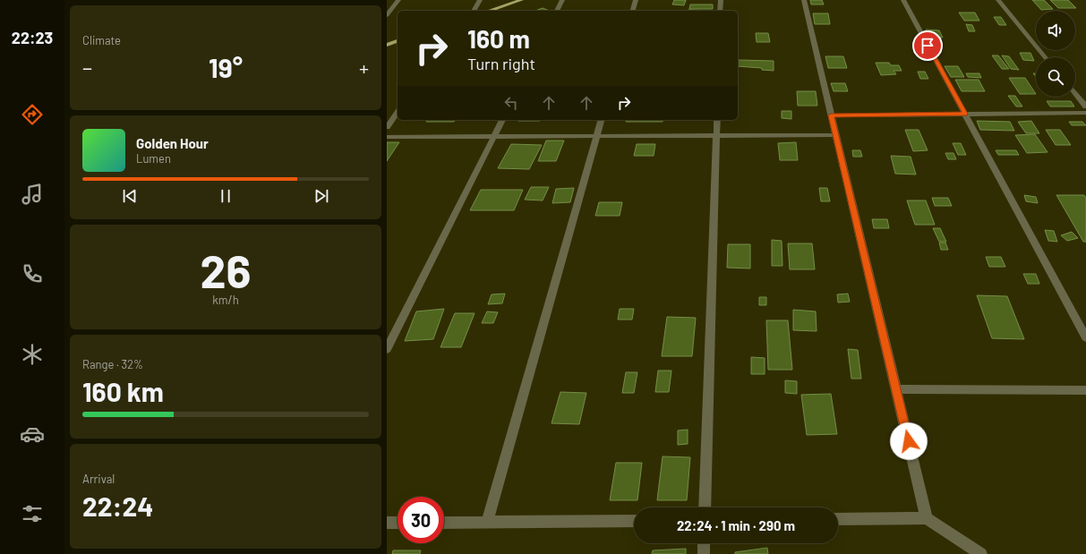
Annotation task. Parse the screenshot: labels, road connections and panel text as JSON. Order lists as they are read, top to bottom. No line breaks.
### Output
{"page":{"tabs":"22:23","tile":["Climate",["26","km/h"],["Range · 32%","160 km"],["Arrival","22:24"]],"turn":["160 m","Turn right"],"heat":["−","19°","+"],"song":["Golden Hour","Lumen"],"limit":"30","trip":"22:24 · 1 min · 290 m"}}
